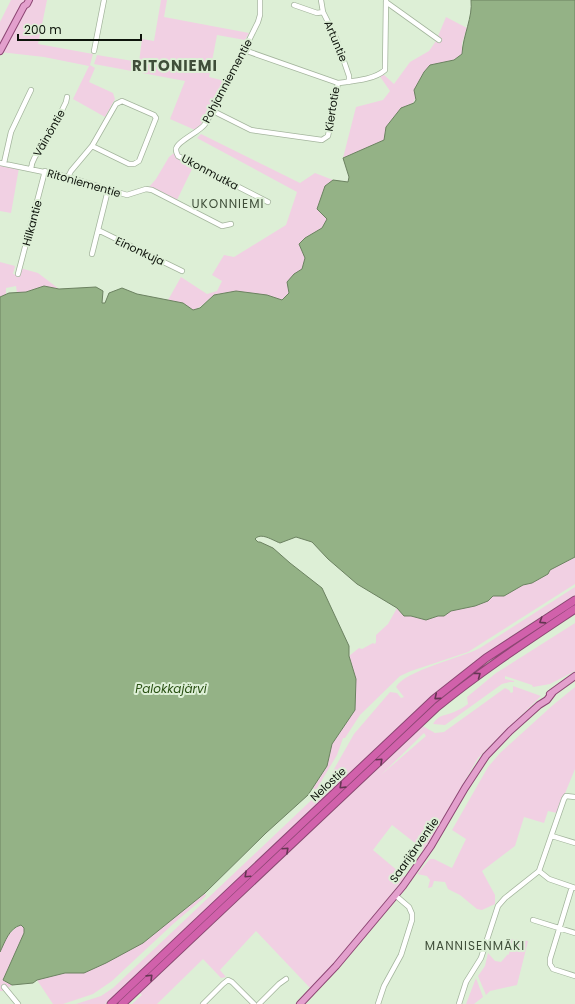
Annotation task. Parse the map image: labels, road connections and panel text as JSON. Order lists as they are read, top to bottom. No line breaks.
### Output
{"streets":{"highway":["Nelostie"],"main road":["Saarijärventie"],"street":["Artuntie","Pohjanniementie","Kiertotie","Väinöntie","Ukonmutka","Ritoniementie","Hilkantie","Einonkuja"]},"crossings":[["Pohjanniementie","Kiertotie"],["Pohjanniementie","Ukonmutka"],["Väinöntie","Ritoniementie"],["Ritoniementie","Hilkantie"]],"districts":["RITONIEMI","UKONNIEMI","MANNISENMÄKI"],"water":["Palokkajärvi"],"scale_bar":"200 m"}
